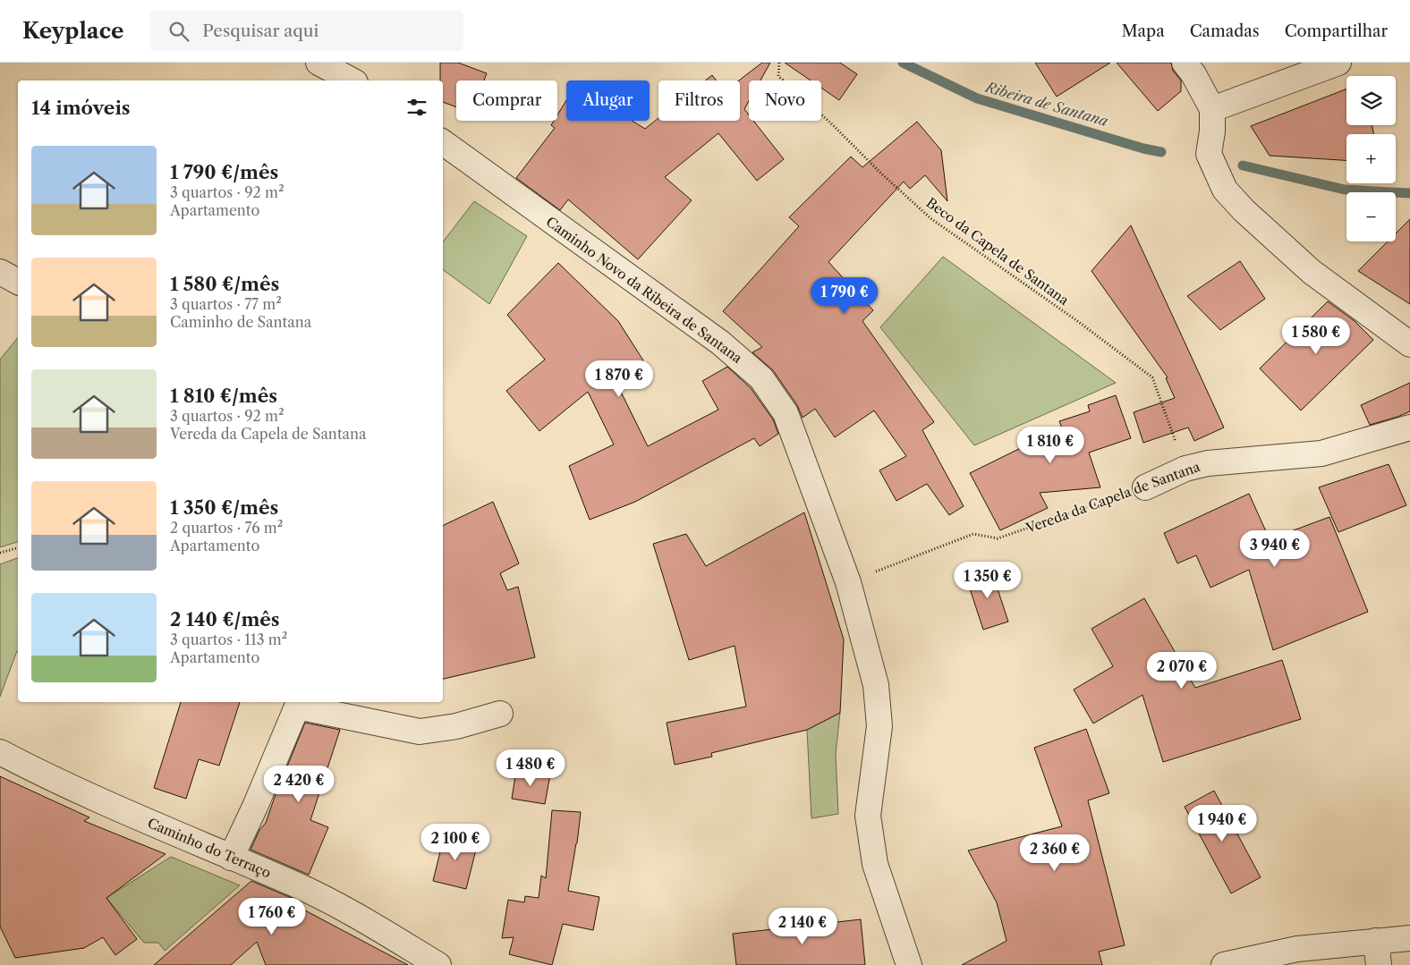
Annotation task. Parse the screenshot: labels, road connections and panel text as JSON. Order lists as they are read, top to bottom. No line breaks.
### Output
{"streets":{"street":["Caminho Novo da Ribeira de Santana","Vereda da Capela de Santana","Caminho do Terraço"],"path":["Beco da Capela de Santana"]},"crossings":[["Beco da Capela de Santana","Vereda da Capela de Santana"],["Caminho Novo da Ribeira de Santana","Vereda da Capela de Santana"]],"water":["Ribeira de Santana"],"page":{"header":"Keyplace","search":"Pesquisar aqui","nav":["Mapa","Camadas","Compartilhar"],"map_buttons":["+","−"],"chip":["Comprar","Alugar","Filtros","Novo"],"heading":"14 imóveis","list":[{"name":"1 790 €/mês","note":"3 quartos · 92 m² · Apartamento"},{"name":"1 580 €/mês","note":"3 quartos · 77 m² · Caminho de Santana"},{"name":"1 810 €/mês","note":"3 quartos · 92 m² · Vereda da Capela de Santana"},{"name":"1 350 €/mês","note":"2 quartos · 76 m² · Apartamento"},{"name":"2 140 €/mês","note":"3 quartos · 113 m² · Apartamento"}],"price":["1 790 €","1 580 €","1 870 €","1 810 €","3 940 €","1 350 €","2 070 €","1 480 €","2 420 €","1 940 €","2 100 €","2 360 €","1 760 €","2 140 €"]}}
